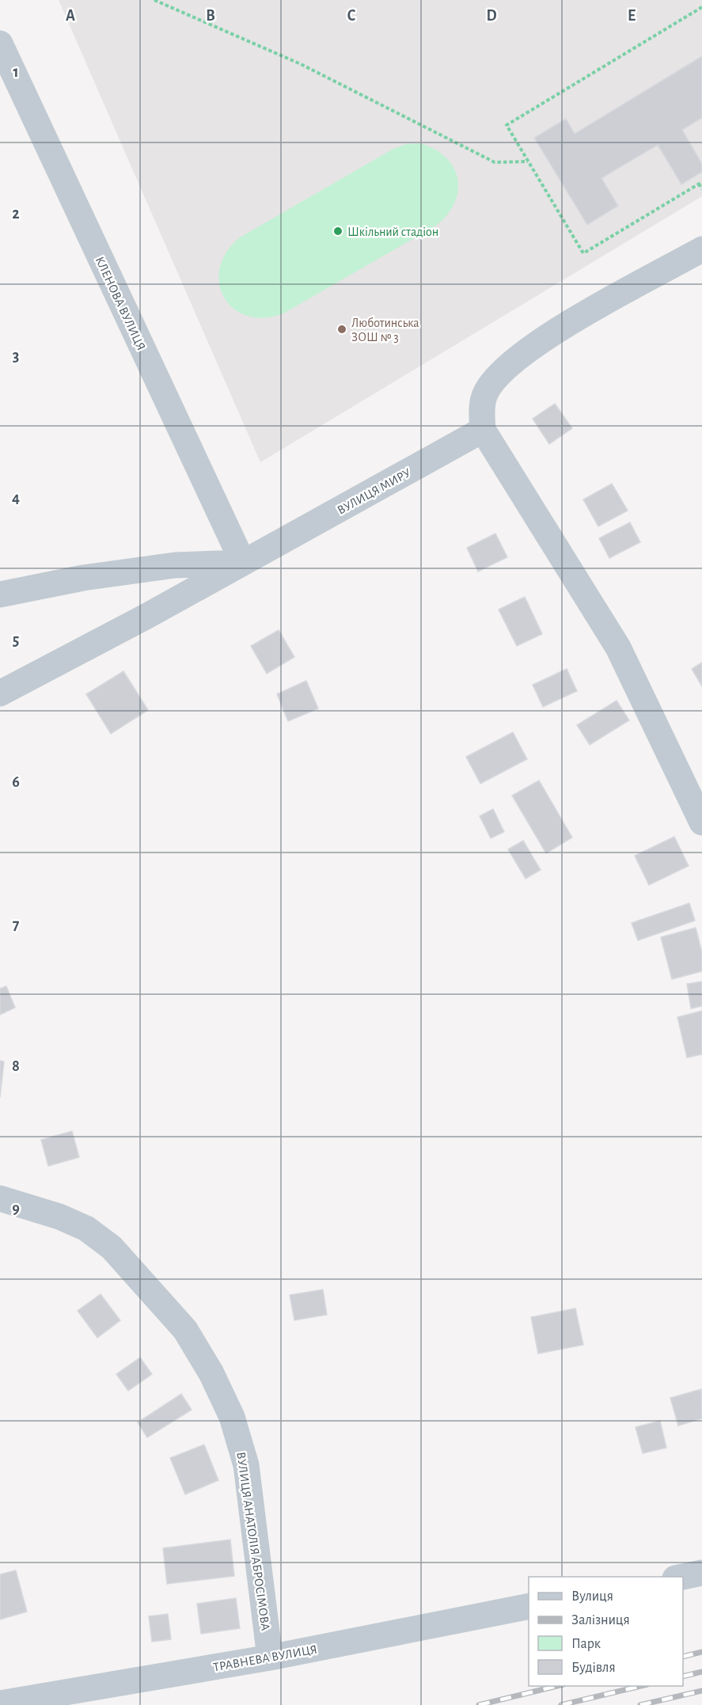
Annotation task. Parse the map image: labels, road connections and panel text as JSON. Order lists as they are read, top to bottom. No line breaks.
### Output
{"streets":{"street":["КЛЕНОВА ВУЛИЦЯ","ВУЛИЦЯ МИРУ","ВУЛИЦЯ АНАТОЛІЯ АБРОСІМОВА","ТРАВНЕВА ВУЛИЦЯ"]},"crossings":[["КЛЕНОВА ВУЛИЦЯ","ВУЛИЦЯ МИРУ"],["ВУЛИЦЯ АНАТОЛІЯ АБРОСІМОВА","ТРАВНЕВА ВУЛИЦЯ"]],"places":["Шкільний стадіон","Люботинська ЗОШ № 3"],"legend":["Вулиця","Залізниця","Парк","Будівля"],"grid":{"columns":["A","B","C","D","E"],"rows":["1","2","3","4","5","6","7","8","9"]}}
